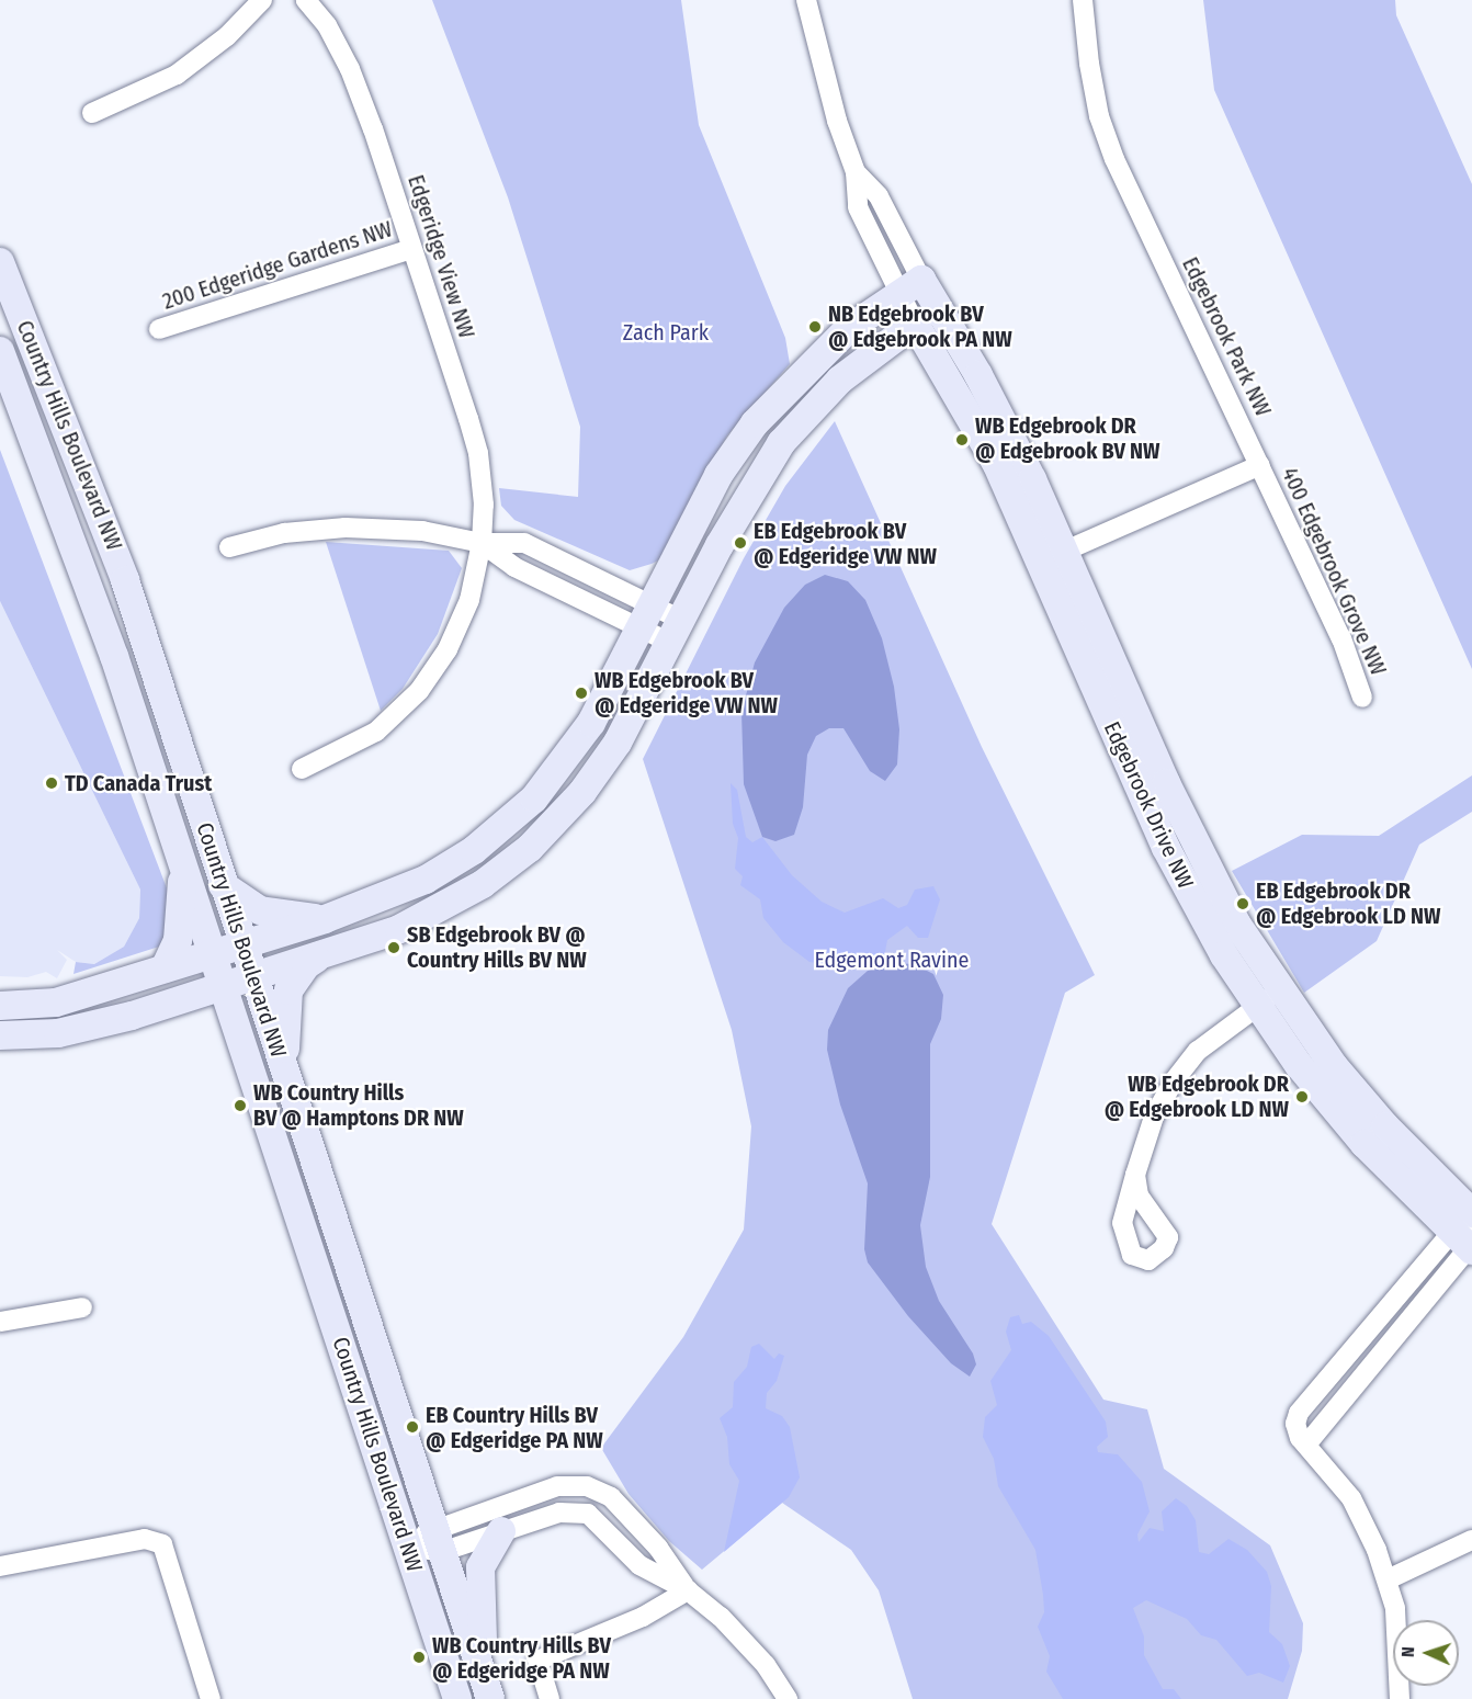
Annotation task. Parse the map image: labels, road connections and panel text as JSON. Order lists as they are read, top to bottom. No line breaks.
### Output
{"streets":{"street":["Edgeridge View NW","200 Edgeridge Gardens NW","Edgebrook Park NW","Country Hills Boulevard NW","400 Edgebrook Grove NW","Edgebrook Drive NW"]},"crossings":[["Edgeridge View NW","200 Edgeridge Gardens NW"],["Edgebrook Park NW","400 Edgebrook Grove NW"]],"parks":["Zach Park","Edgemont Ravine"],"places":["NB Edgebrook BV @ Edgebrook PA NW","WB Edgebrook DR @ Edgebrook BV NW","EB Edgebrook BV @ Edgeridge VW NW","WB Edgebrook BV @ Edgeridge VW NW","TD Canada Trust","EB Edgebrook DR @ Edgebrook LD NW","SB Edgebrook BV @ Country Hills BV NW","WB Edgebrook DR @ Edgebrook LD NW","WB Country Hills BV @ Hamptons DR NW","EB Country Hills BV @ Edgeridge PA NW","WB Country Hills BV @ Edgeridge PA NW"],"north":"left"}
